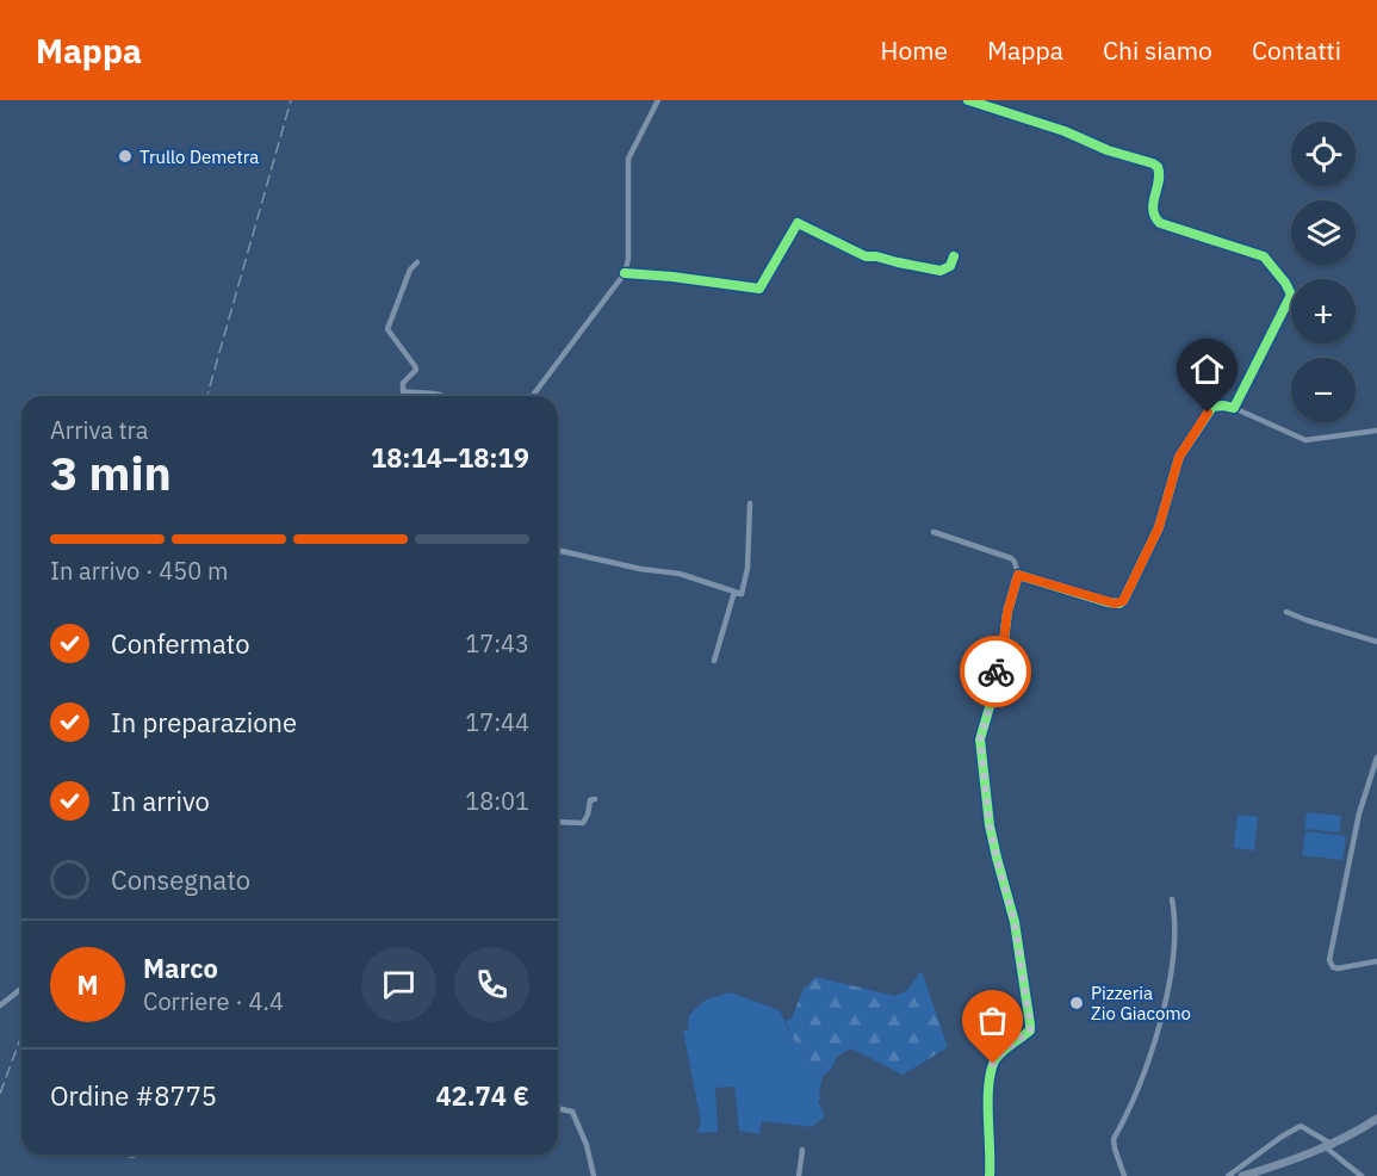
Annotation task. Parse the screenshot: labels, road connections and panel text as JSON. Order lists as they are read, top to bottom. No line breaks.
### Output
{"places":["Trullo Demetra","Pizzeria Zio Giacomo"],"page":{"header":"Mappa","nav":["Home","Mappa","Chi siamo","Contatti"],"map_buttons":["+","−"],"heading":["3 min","Arriva tra","18:14–18:19"],"panel":["Marco","Corriere · 4.4","Ordine #8775","42.74 €"],"bar":"In arrivo · 450 m","list":[["Confermato","17:43"],["In preparazione","17:44"],["In arrivo","18:01"],"Consegnato"],"round":"M"}}
